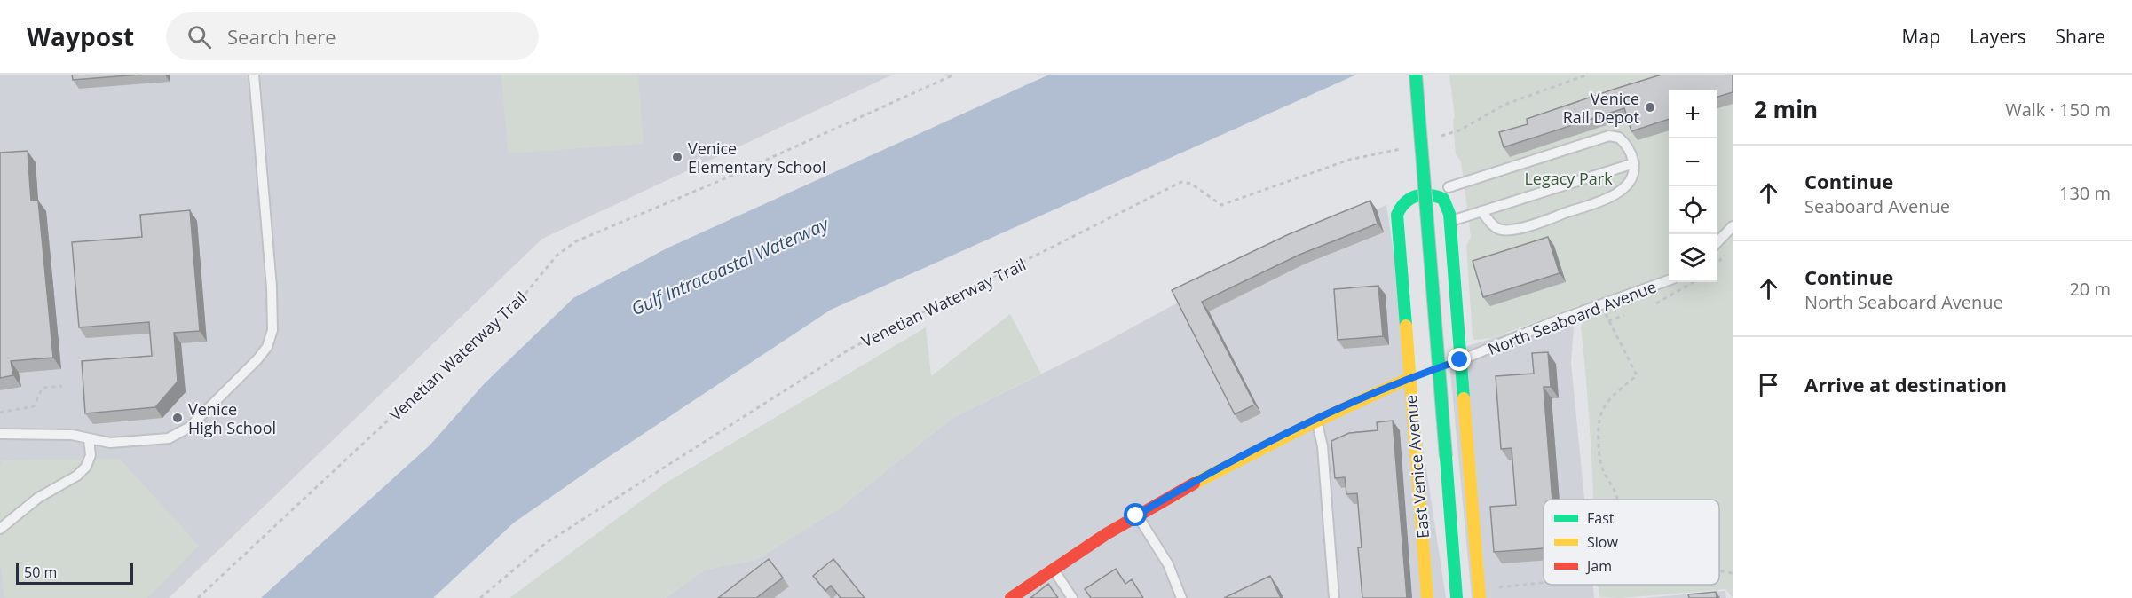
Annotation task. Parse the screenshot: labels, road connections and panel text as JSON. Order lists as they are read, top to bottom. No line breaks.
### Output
{"streets":{"street":["East Venice Avenue"],"lane":["North Seaboard Avenue"],"path":["Venetian Waterway Trail"]},"crossings":[["North Seaboard Avenue","East Venice Avenue"]],"water":["Gulf Intracoastal Waterway"],"parks":["Legacy Park"],"places":["Venice Rail Depot","Venice Elementary School","Venice High School"],"legend":["Fast","Slow","Jam"],"scale_bar":"50 m","page":{"header":"Waypost","search":"Search here","nav":["Map","Layers","Share"],"heading":["2 min","Walk · 150 m"],"map_buttons":["+","−"],"list":[["Continue","Seaboard Avenue","130 m"],["Continue","North Seaboard Avenue","20 m"],"Arrive at destination"],"scale":"50 m"}}
